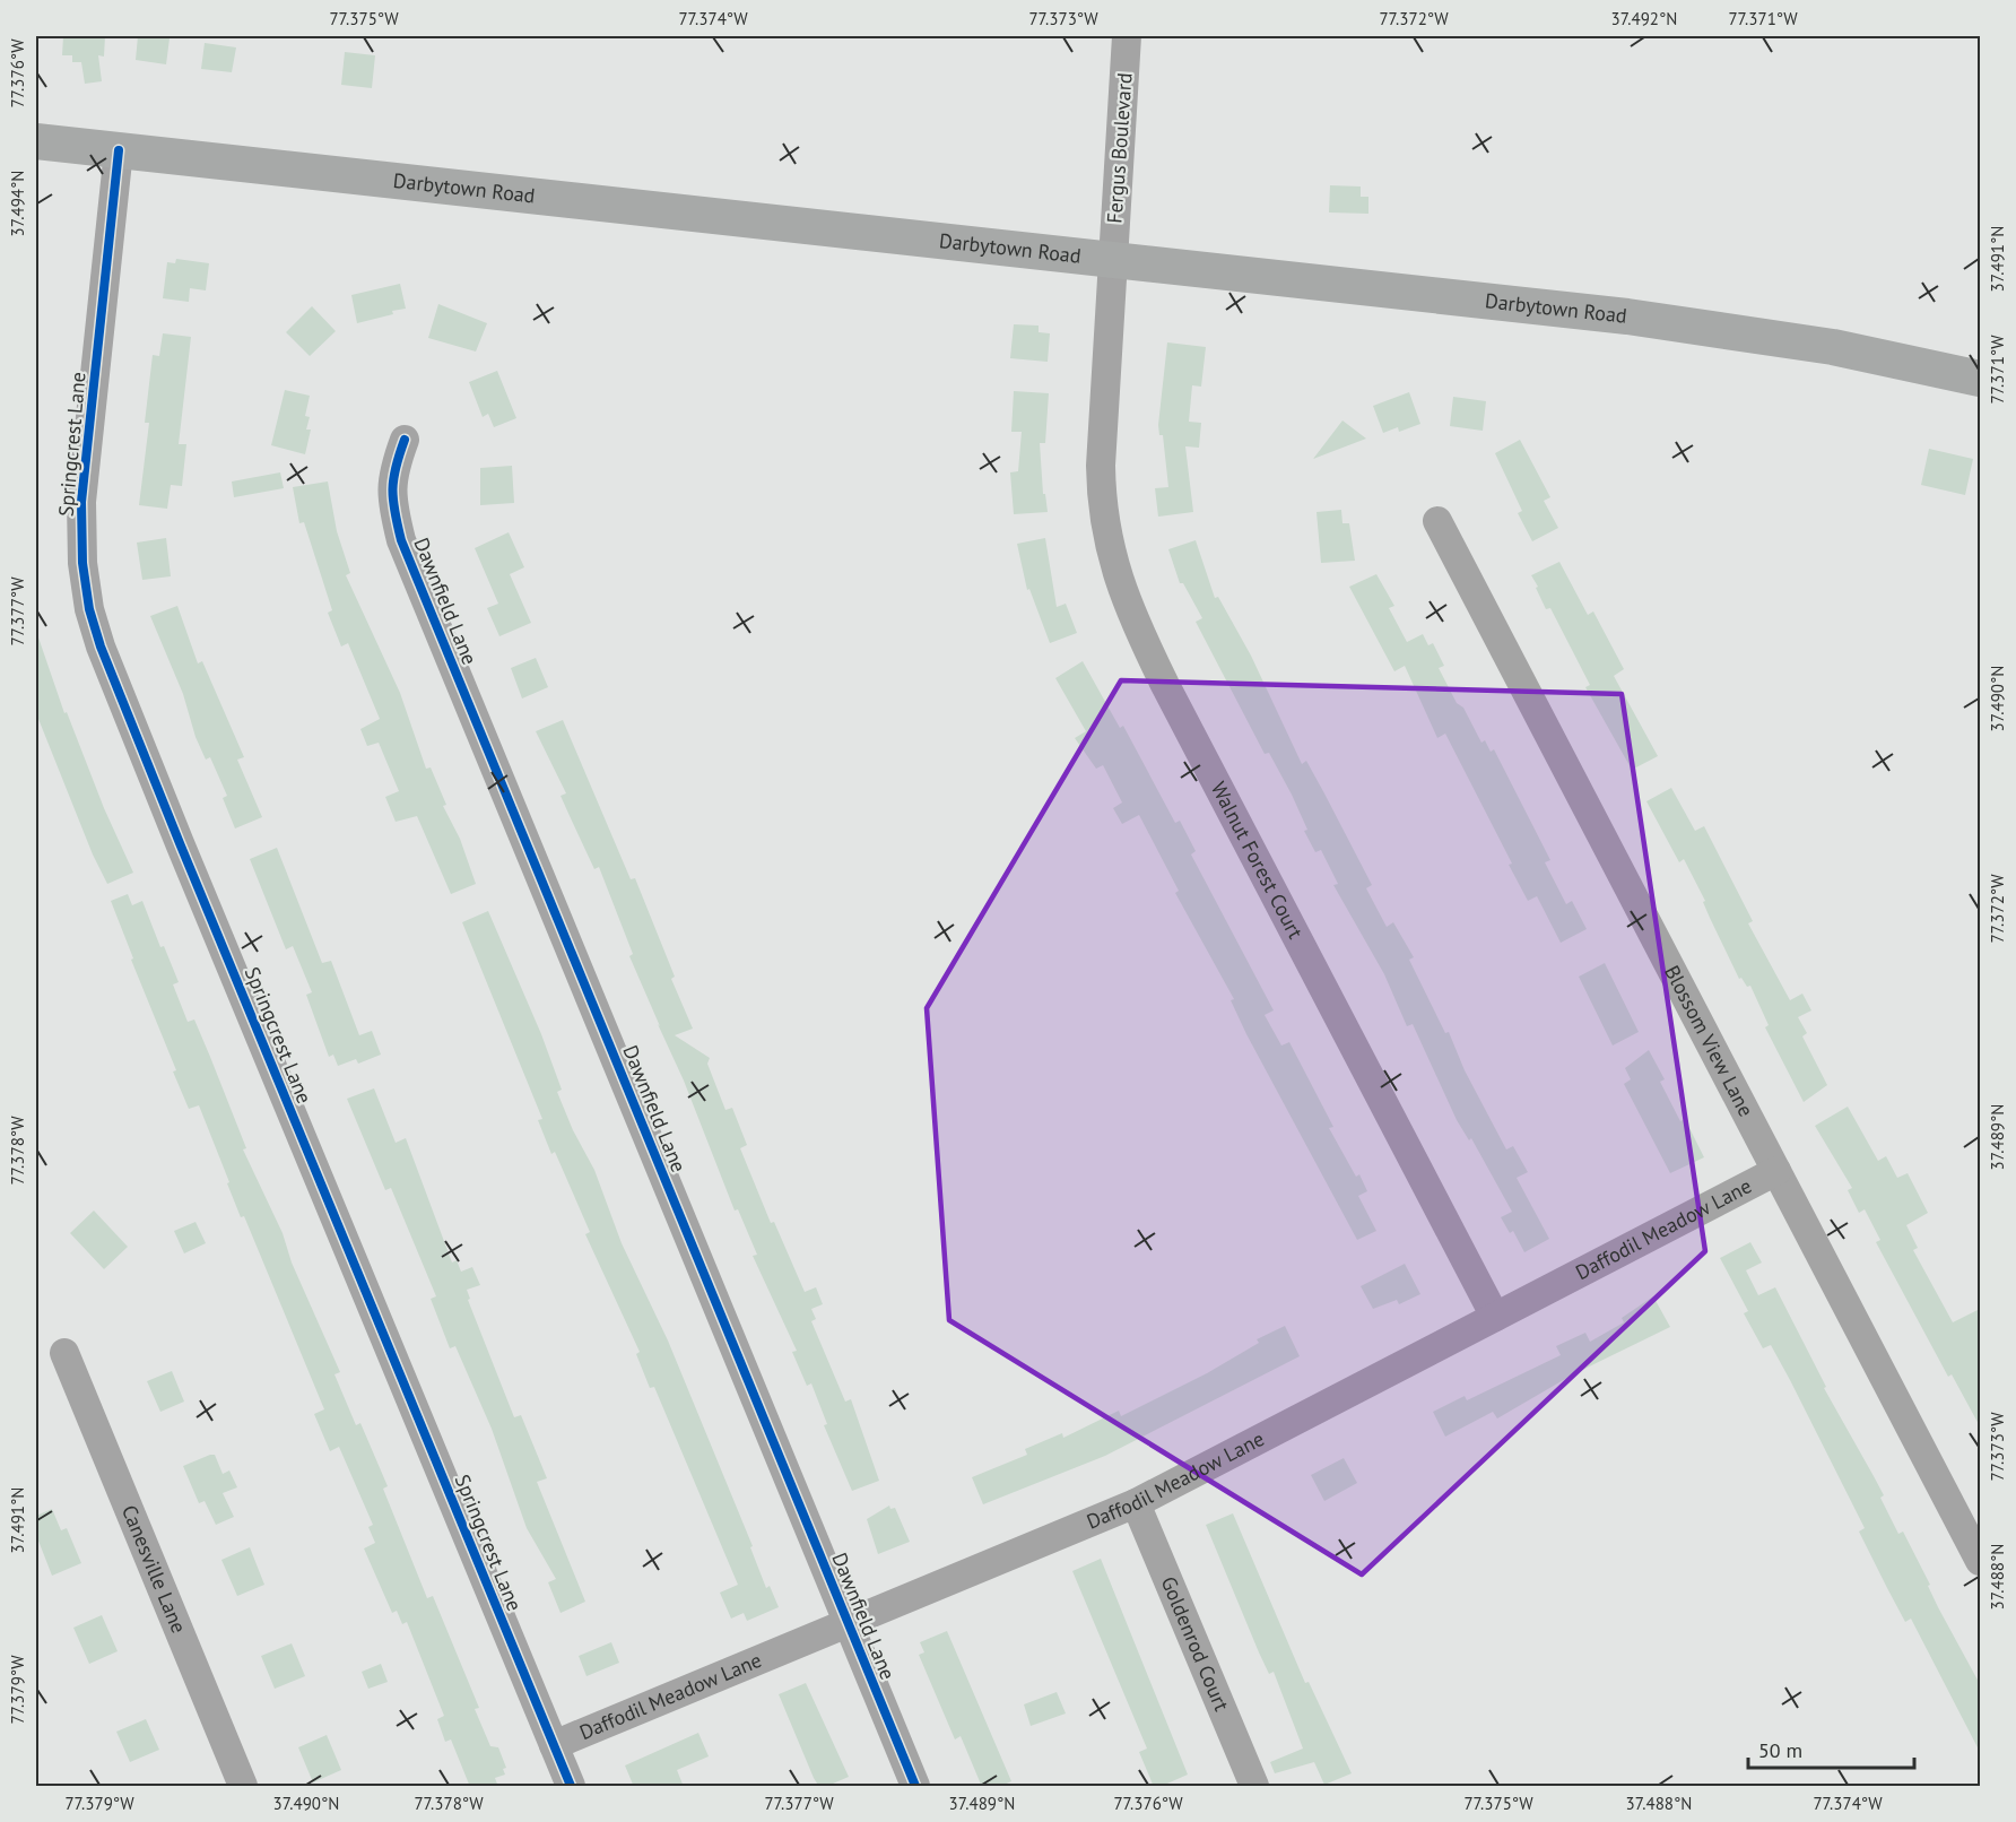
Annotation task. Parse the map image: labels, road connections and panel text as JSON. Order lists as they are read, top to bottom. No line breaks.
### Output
{"streets":{"main road":["Darbytown Road"],"street":["Fergus Boulevard","Springcrest Lane","Dawnfield Lane","Walnut Forest Court","Blossom View Lane","Daffodil Meadow Lane","Canesville Lane","Goldenrod Court"]},"crossings":[["Fergus Boulevard","Darbytown Road"],["Fergus Boulevard","Walnut Forest Court"],["Darbytown Road","Springcrest Lane"],["Darbytown Road","Walnut Forest Court"],["Springcrest Lane","Daffodil Meadow Lane"],["Dawnfield Lane","Daffodil Meadow Lane"],["Walnut Forest Court","Daffodil Meadow Lane"],["Blossom View Lane","Daffodil Meadow Lane"],["Daffodil Meadow Lane","Goldenrod Court"]],"scale_bar":"50 m","coordinates":["77.375°W","77.374°W","77.373°W","77.372°W","37.492°N","77.371°W","77.376°W","37.494°N","37.491°N","77.377°W","37.490°N","37.489°N","77.378°W","37.488°N","77.379°W"]}
